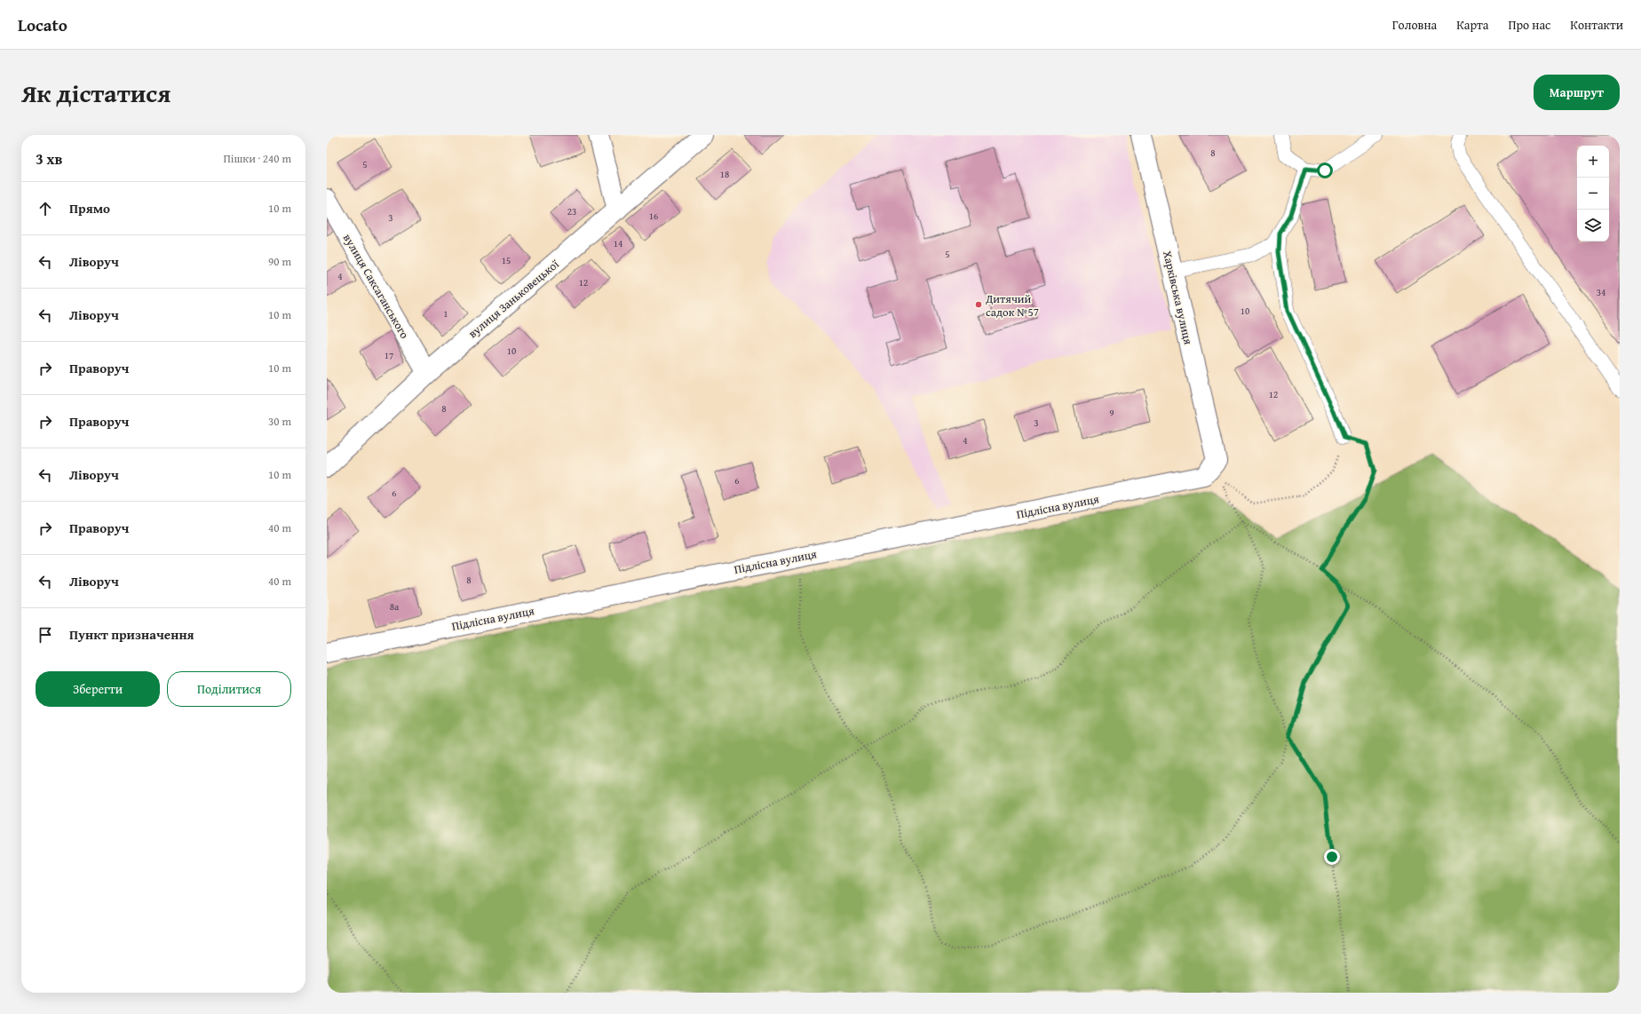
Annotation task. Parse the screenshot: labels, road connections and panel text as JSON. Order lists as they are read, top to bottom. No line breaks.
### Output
{"streets":{"street":["вулиця Саксаганського","Харківська вулиця","вулиця Заньковецької","Підлісна вулиця"]},"crossings":[["вулиця Саксаганського","вулиця Заньковецької"],["Харківська вулиця","Підлісна вулиця"]],"places":["Дитячий садок №57"],"house_numbers":["8","5","18","23","16","3","14","5","15","4","12","34","10","1","10","17","12","8","9","3","4","6","6","8","8а"],"page":{"header":"Locato","nav":["Головна","Карта","Про нас","Контакти"],"title":"Як дістатися","buttons":["Маршрут",["Зберегти","Поділитися"]],"heading":["3 хв","Пішки · 240 m"],"map_buttons":["+","−"],"list":[["Прямо","10 m"],["Ліворуч","90 m"],["Ліворуч","10 m"],["Праворуч","10 m"],["Праворуч","30 m"],["Ліворуч","10 m"],["Праворуч","40 m"],["Ліворуч","40 m"],"Пункт призначення"]}}
